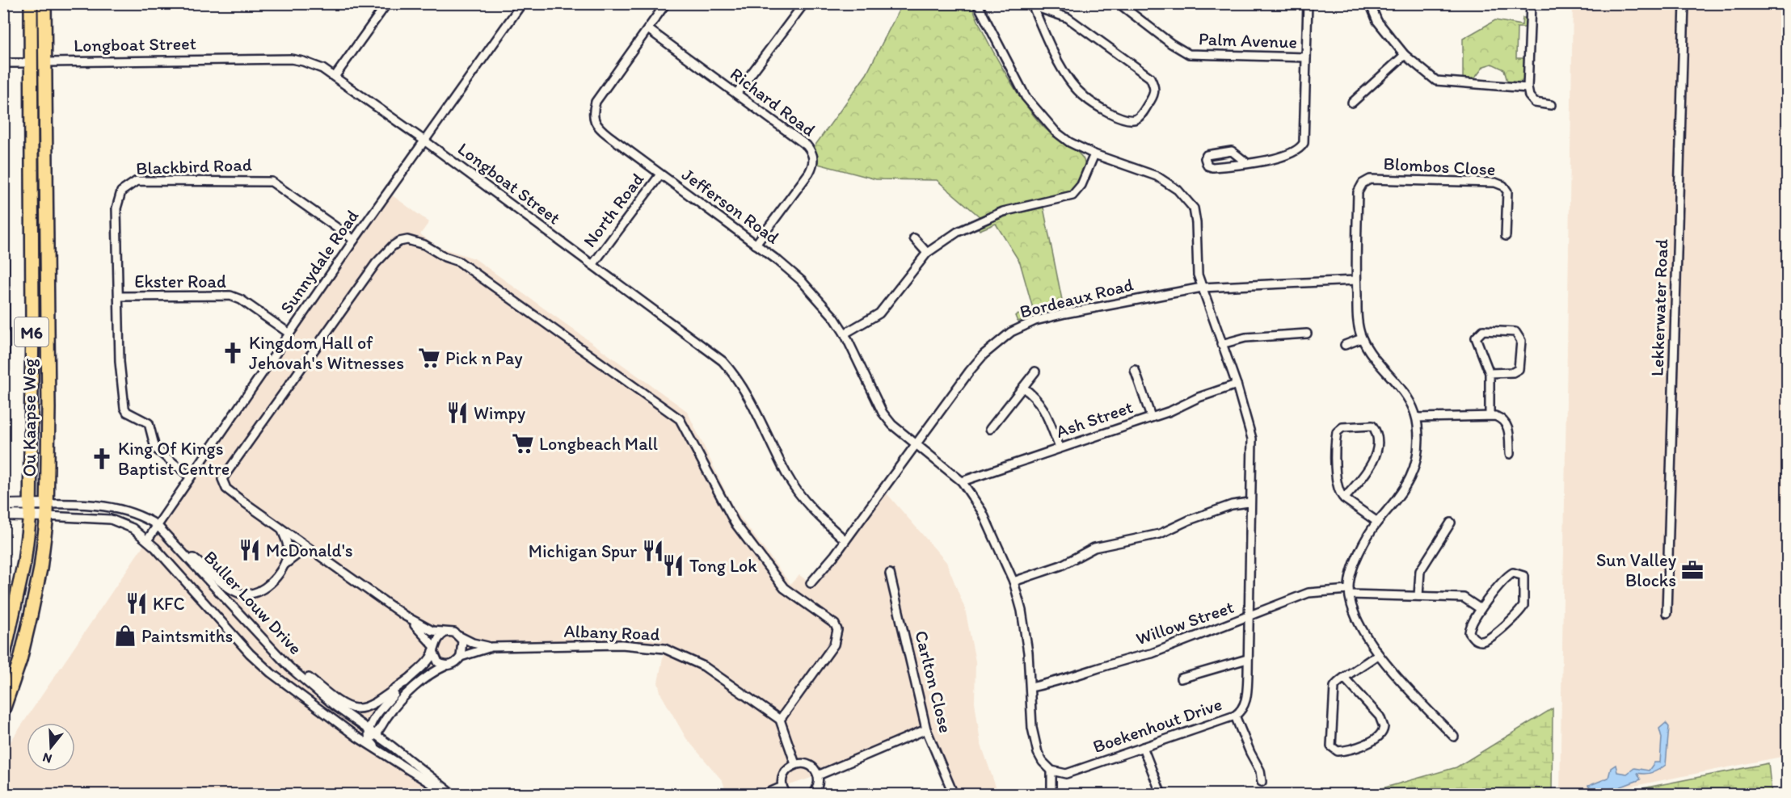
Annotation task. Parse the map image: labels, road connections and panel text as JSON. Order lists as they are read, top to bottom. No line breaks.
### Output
{"streets":{"main road":["M6","Ou Kaapse Weg"],"street":["Palm Avenue","Longboat Street","Richard Road","Blackbird Road","Blombos Close","Jefferson Road","North Road","Sunnydale Road","Ekster Road","Bordeaux Road","Lekkerwater Road","Ash Street","Buller Louw Drive","Willow Street","Albany Road","Carlton Close","Boekenhout Drive"]},"crossings":[["Longboat Street","North Road"],["Longboat Street","Sunnydale Road"],["Longboat Street","Bordeaux Road"],["Longboat Street","Ou Kaapse Weg"],["Richard Road","Jefferson Road"],["Blackbird Road","Sunnydale Road"],["Blackbird Road","Ekster Road"],["Blombos Close","Bordeaux Road"],["Jefferson Road","North Road"],["Jefferson Road","Bordeaux Road"],["Sunnydale Road","Ekster Road"],["Sunnydale Road","Buller Louw Drive"],["Bordeaux Road","Boekenhout Drive"],["Ou Kaapse Weg","Buller Louw Drive"],["Ash Street","Boekenhout Drive"],["Willow Street","Boekenhout Drive"]],"places":{"church":["Kingdom Hall of Jehovah's Witnesses","King Of Kings Baptist Centre"],"supermarket":["Pick n Pay","Longbeach Mall"],"restaurant":["Wimpy","McDonald's","Michigan Spur","Tong Lok","KFC"],"office":["Sun Valley Blocks"],"shop":["Paintsmiths"]},"north":"bottom"}
